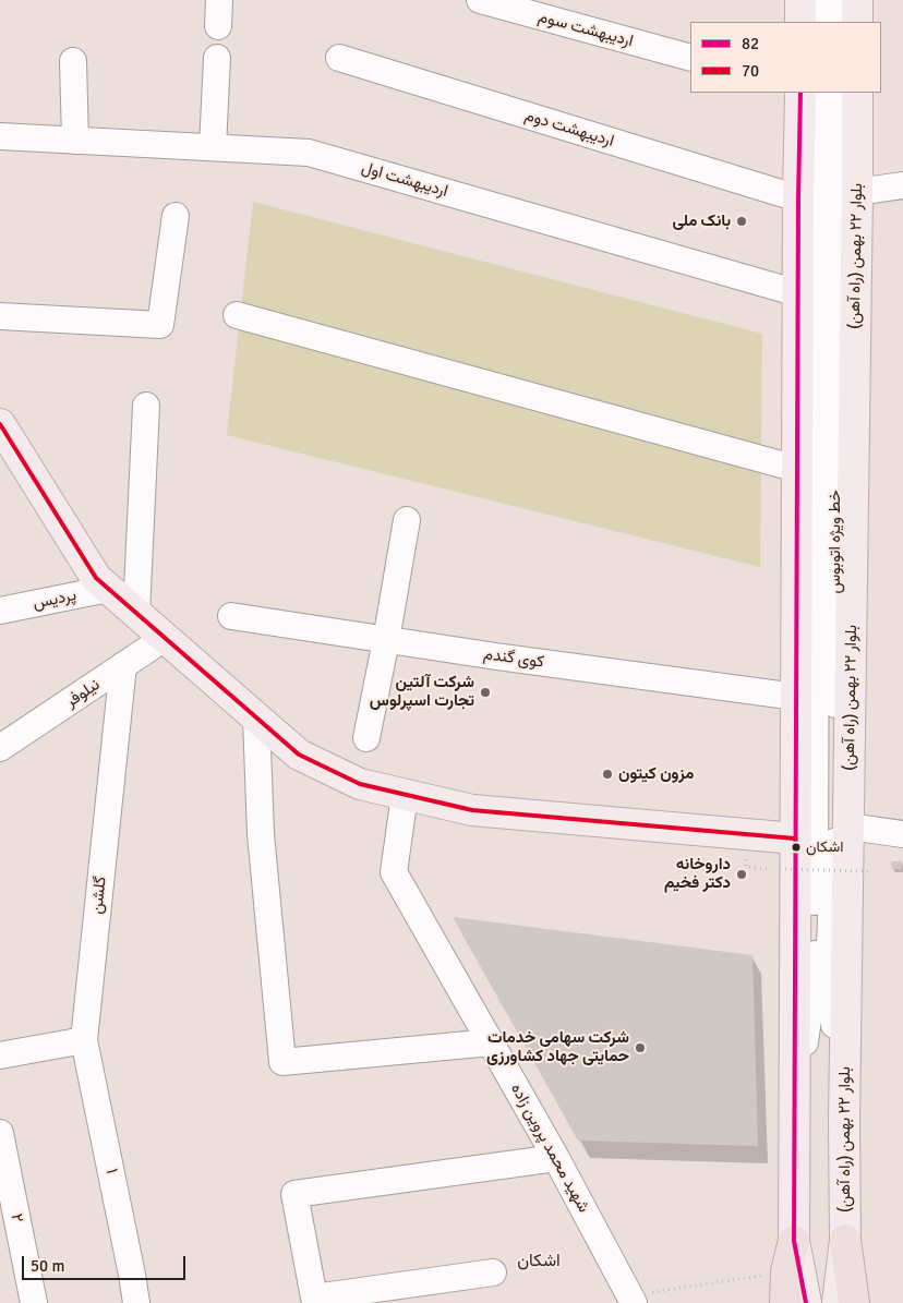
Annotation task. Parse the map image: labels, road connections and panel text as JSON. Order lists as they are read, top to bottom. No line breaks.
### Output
{"streets":{"main road":["بلوار ۲۲ بهمن (راه آهن)"],"street":["اردیبهشت سوم","اردیبهشت دوم","اردیبهشت اول","خط ویژه اتوبوس","پردیس","کوی گندم","نیلوفر","گلشن","شهید محمد پروین زاده","۱","۲"]},"crossings":[["بلوار ۲۲ بهمن (راه آهن)","خط ویژه اتوبوس"],["نیلوفر","گلشن"],["گلشن","۱"]],"districts":["اشکان"],"places":["بانک ملی","شرکت آلتین تجارت اسپرلوس","مزون کیتون","اشکان","داروخانه دکتر فخیم","شرکت سهامی خدمات حمایتی جهاد کشاورزی"],"lines":["transit line 82","transit line 70"],"legend":["82","70"],"scale_bar":"50 m"}
